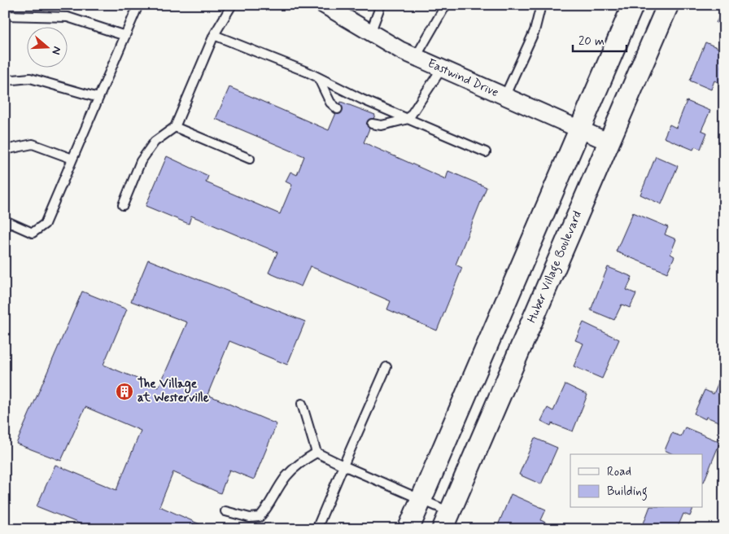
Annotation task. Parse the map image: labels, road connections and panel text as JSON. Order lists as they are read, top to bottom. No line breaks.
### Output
{"streets":{"street":["Eastwind Drive","Huber Village Boulevard"]},"crossings":[["Eastwind Drive","Huber Village Boulevard"]],"places":{"building":["The Village at Westerville"]},"legend":["Road","Building"],"scale_bar":"20 m","north":"right"}
